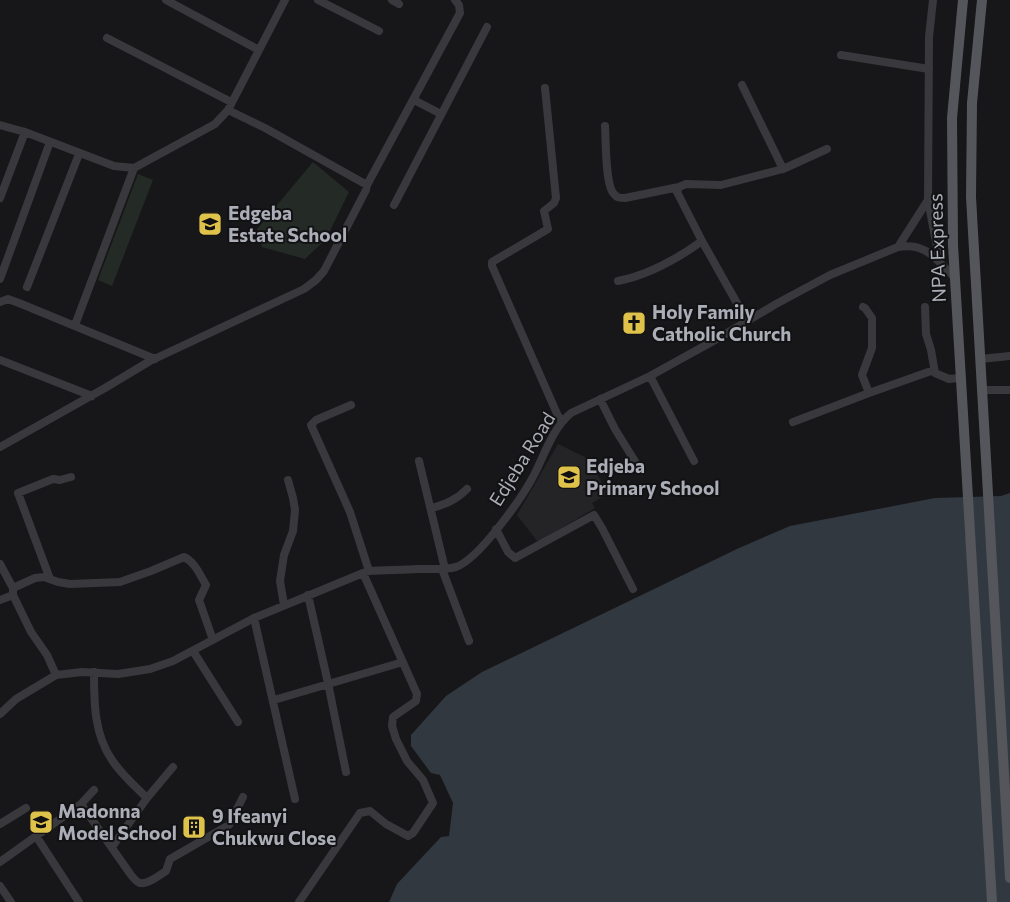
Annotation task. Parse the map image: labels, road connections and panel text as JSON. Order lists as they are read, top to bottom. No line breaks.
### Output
{"streets":{"main road":["NPA Express"],"street":["Edjeba Road"]},"crossings":[["NPA Express","Edjeba Road"]],"places":{"school or university":["Edgeba Estate School","Edjeba Primary School","Madonna Model School"],"church":["Holy Family Catholic Church"],"building":["9 Ifeanyi Chukwu Close"]}}
